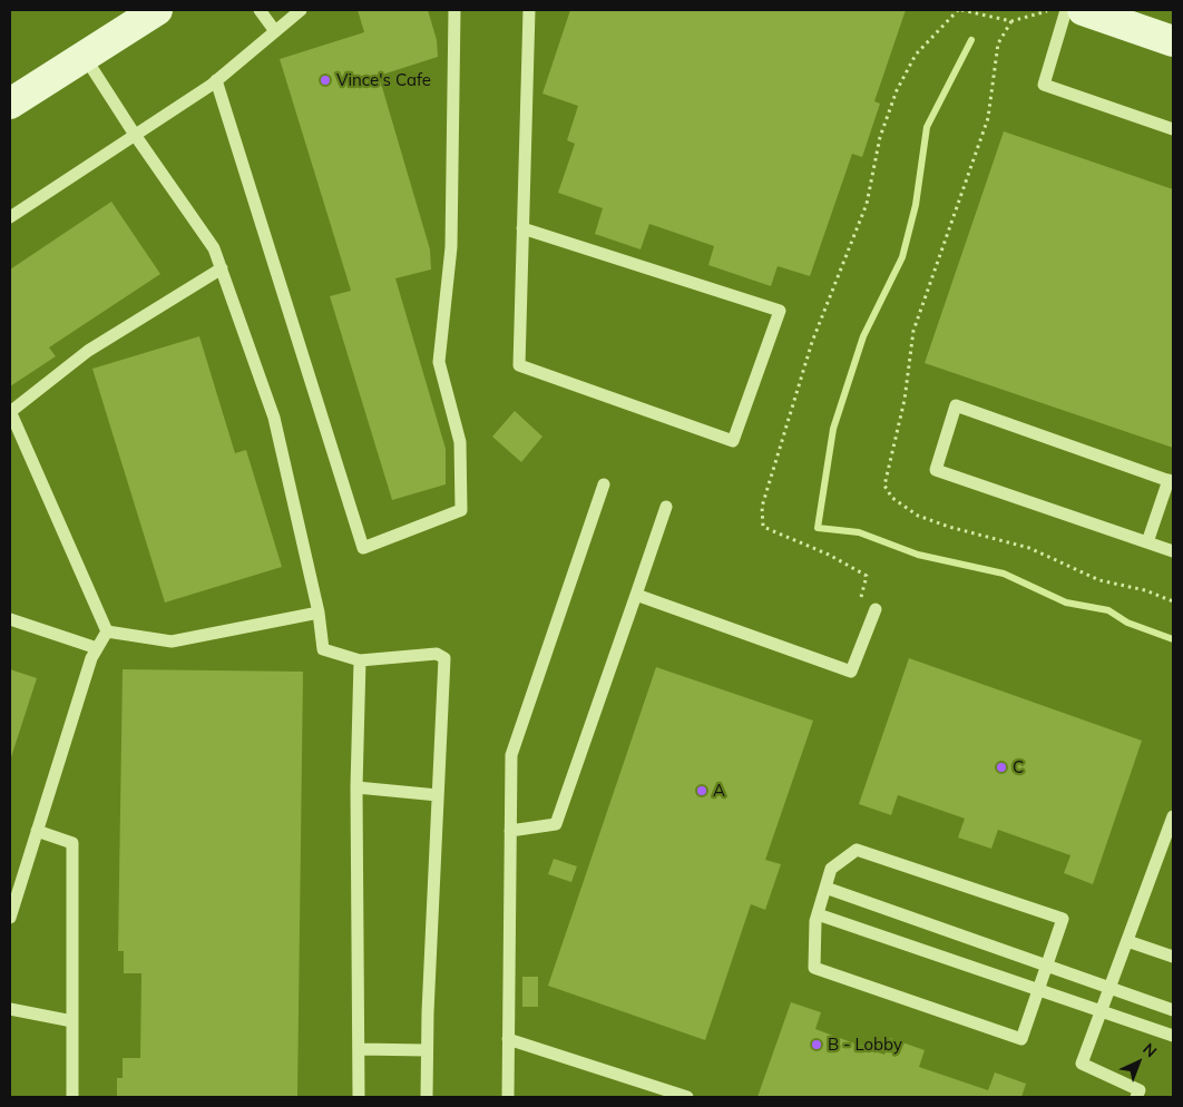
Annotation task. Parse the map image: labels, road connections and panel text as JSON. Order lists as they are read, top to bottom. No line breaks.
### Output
{"places":["Vince's Cafe","C","A","B - Lobby"],"north":"top right"}
